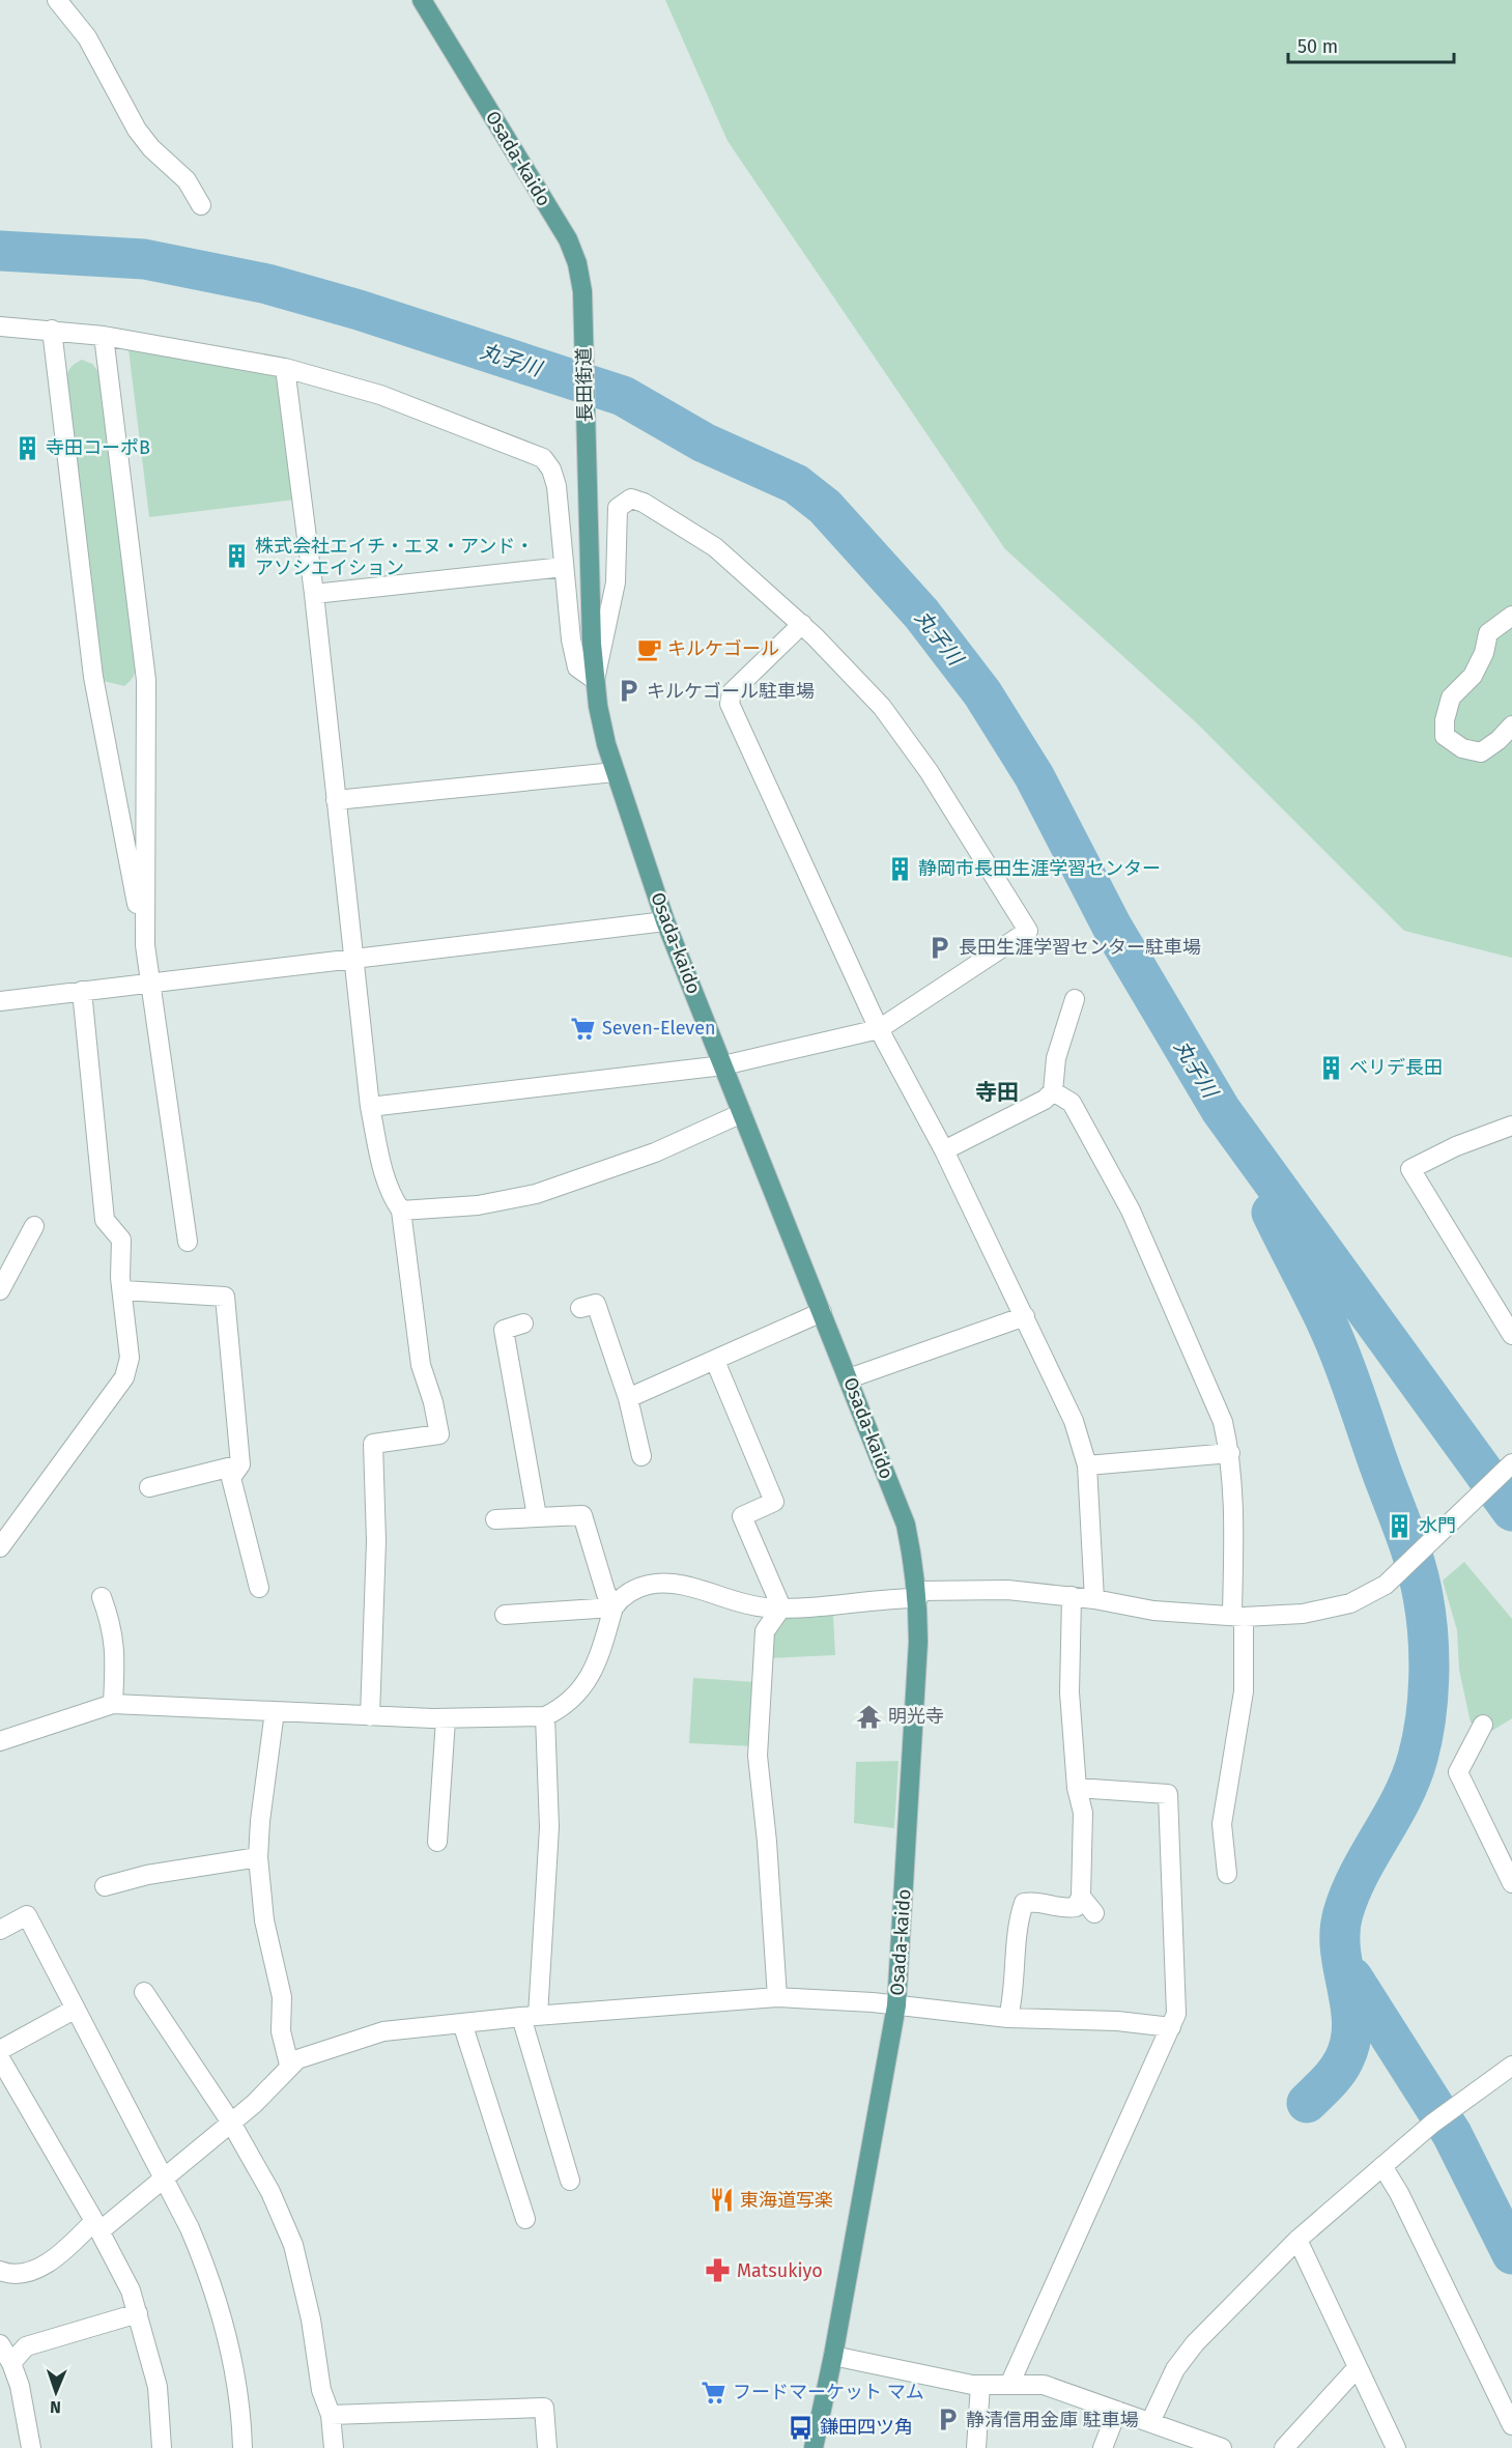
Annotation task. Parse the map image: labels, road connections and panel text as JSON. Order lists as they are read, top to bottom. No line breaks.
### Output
{"streets":{"main road":["Osada-kaido","長田街道"]},"crossings":[["Osada-kaido","長田街道"]],"districts":["寺田"],"water":["丸子川"],"places":{"building":["寺田コーポB","株式会社エイチ・エヌ・アンド・ アソシエイション","静岡市長田生涯学習センター","ベリデ長田","水門"],"cafe":["キルケゴール"],"parking":["キルケゴール駐車場","長田生涯学習センター駐車場","静清信用金庫 駐車場"],"supermarket":["Seven-Eleven","フードマーケット マム"],"temple":["明光寺"],"restaurant":["東海道写楽"],"pharmacy":["Matsukiyo"],"bus stop":["鎌田四ツ角"]},"scale_bar":"50 m","north":"bottom"}
